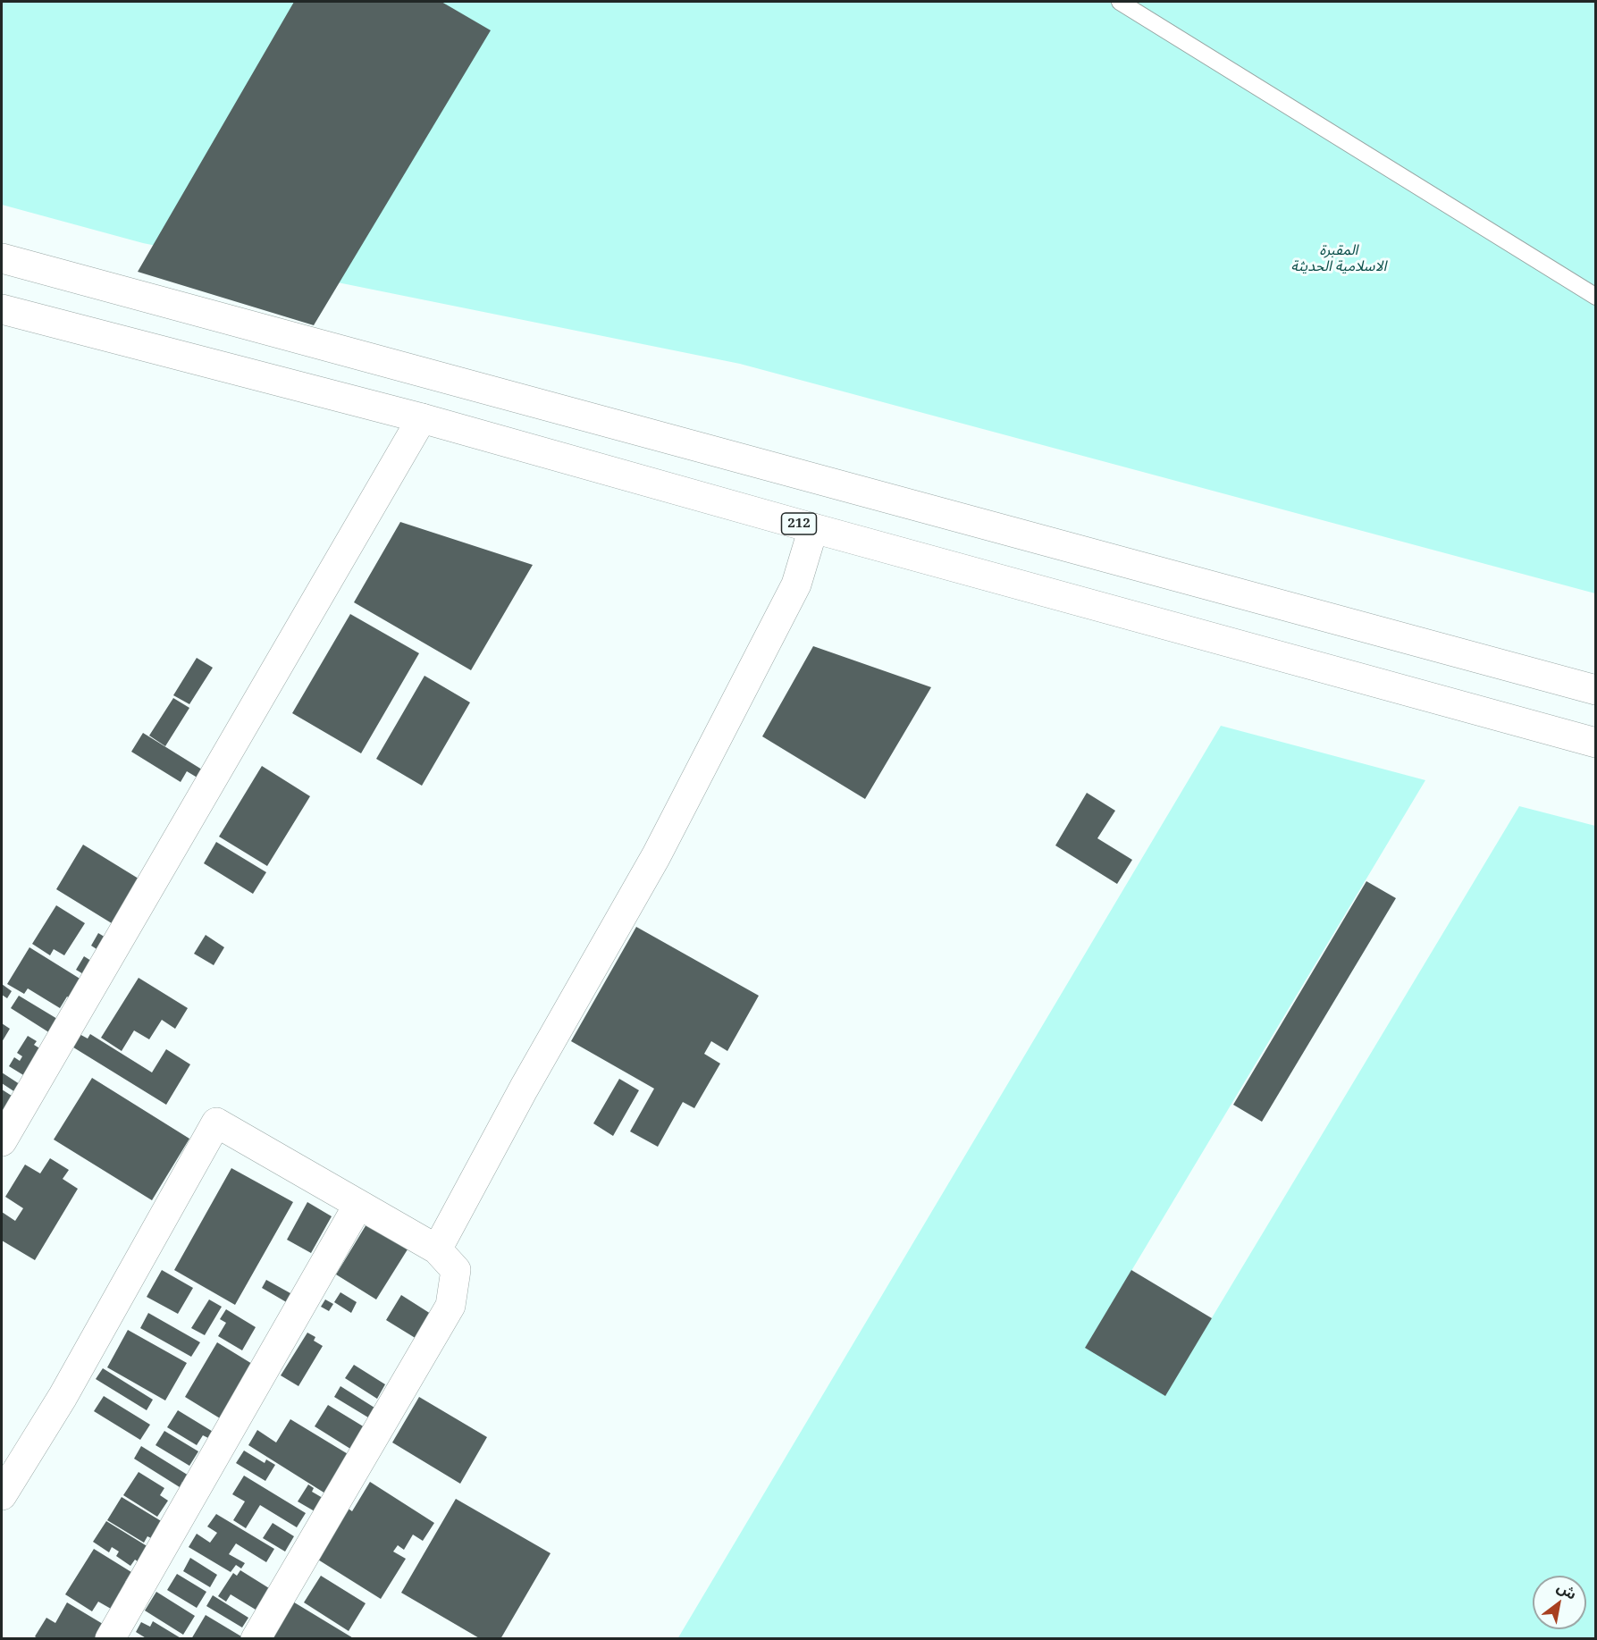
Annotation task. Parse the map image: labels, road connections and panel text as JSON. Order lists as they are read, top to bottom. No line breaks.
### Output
{"streets":{"main road":["212"]},"parks":["المقبرة الاسلامية الحديثة"],"north":"top right"}
